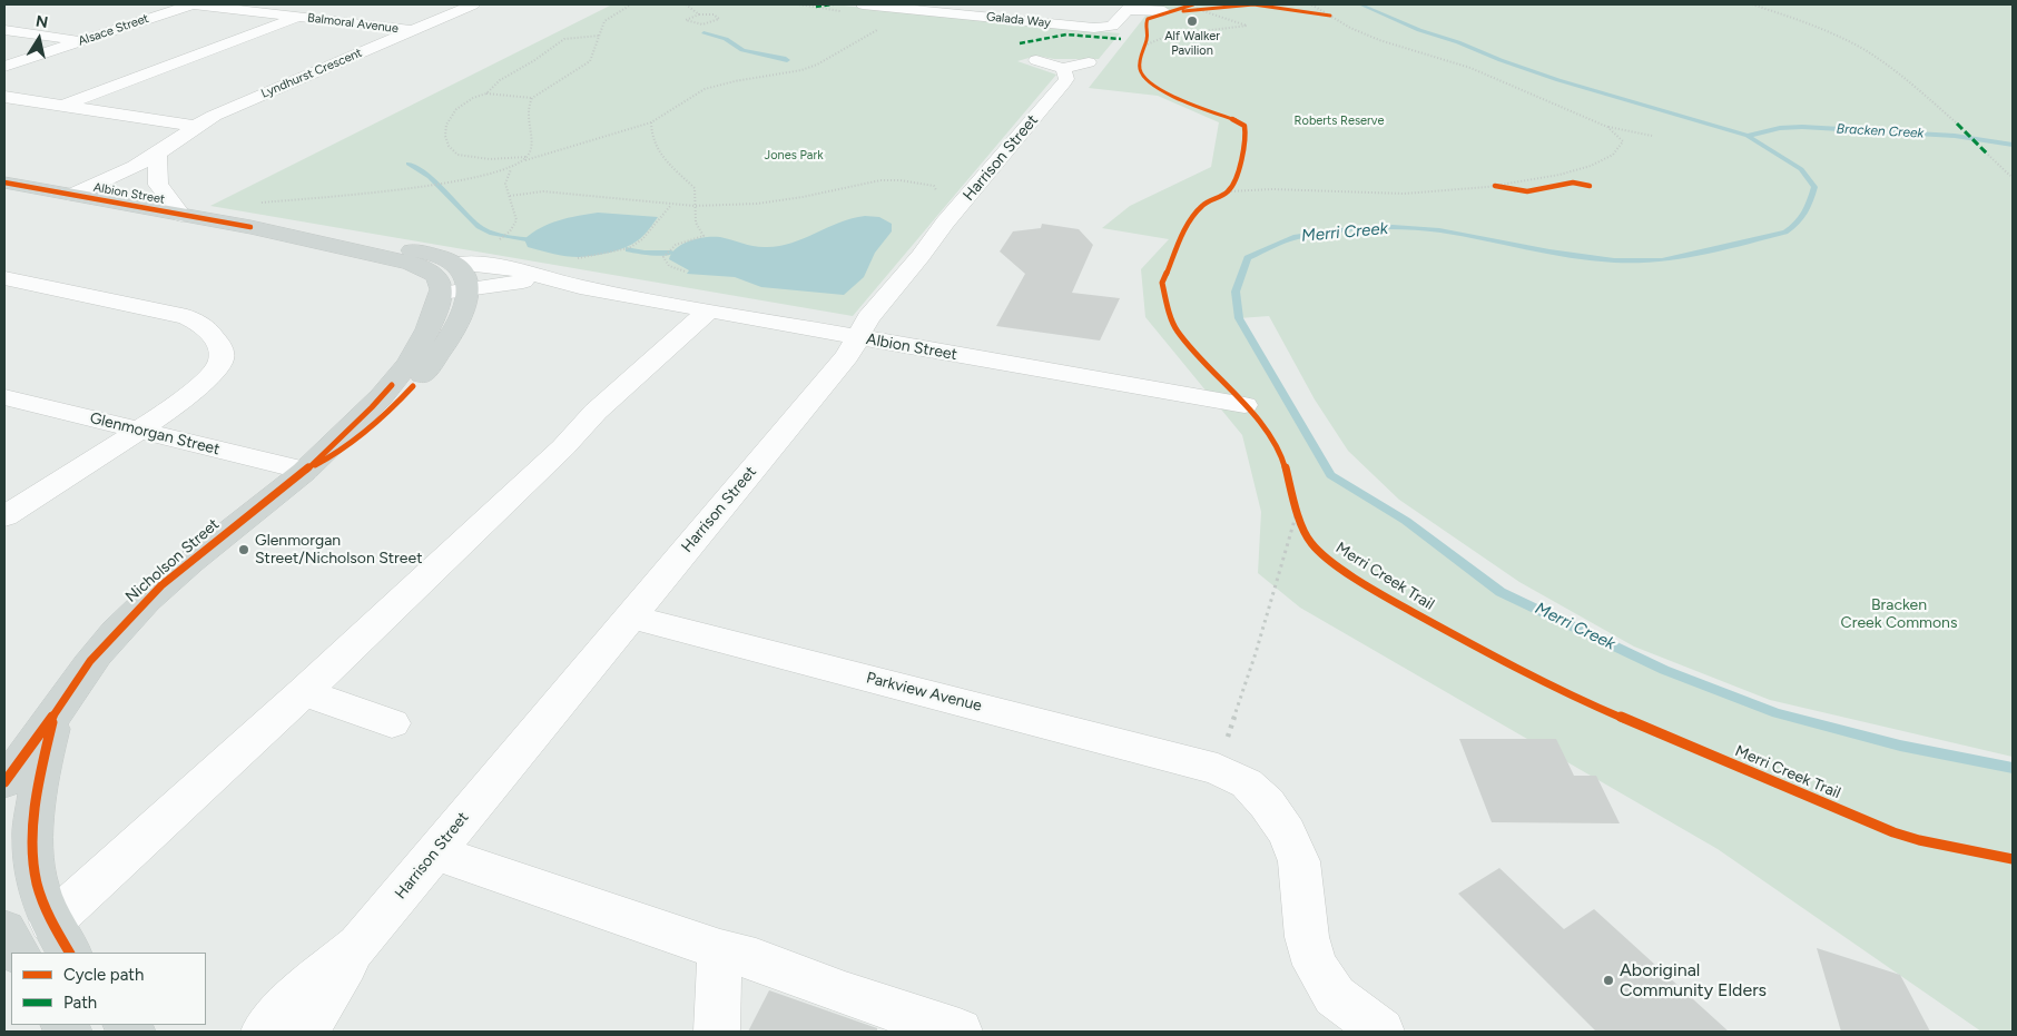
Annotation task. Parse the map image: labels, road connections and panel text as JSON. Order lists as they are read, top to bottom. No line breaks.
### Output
{"streets":{"main road":["Albion Street","Nicholson Street"],"street":["Galada Way","Balmoral Avenue","Alsace Street","Lyndhurst Crescent","Harrison Street","Glenmorgan Street","Parkview Avenue"],"cycle path":["Merri Creek Trail"]},"crossings":[["Balmoral Avenue","Alsace Street"],["Balmoral Avenue","Lyndhurst Crescent"],["Lyndhurst Crescent","Albion Street"],["Harrison Street","Albion Street"],["Harrison Street","Parkview Avenue"],["Albion Street","Nicholson Street"],["Glenmorgan Street","Nicholson Street"]],"water":["Bracken Creek","Merri Creek"],"parks":["Roberts Reserve","Jones Park","Bracken Creek Commons"],"places":["Alf Walker Pavilion","Glenmorgan Street/Nicholson Street","Aboriginal Community Elders"],"legend":["Cycle path","Path"],"north":"top"}
